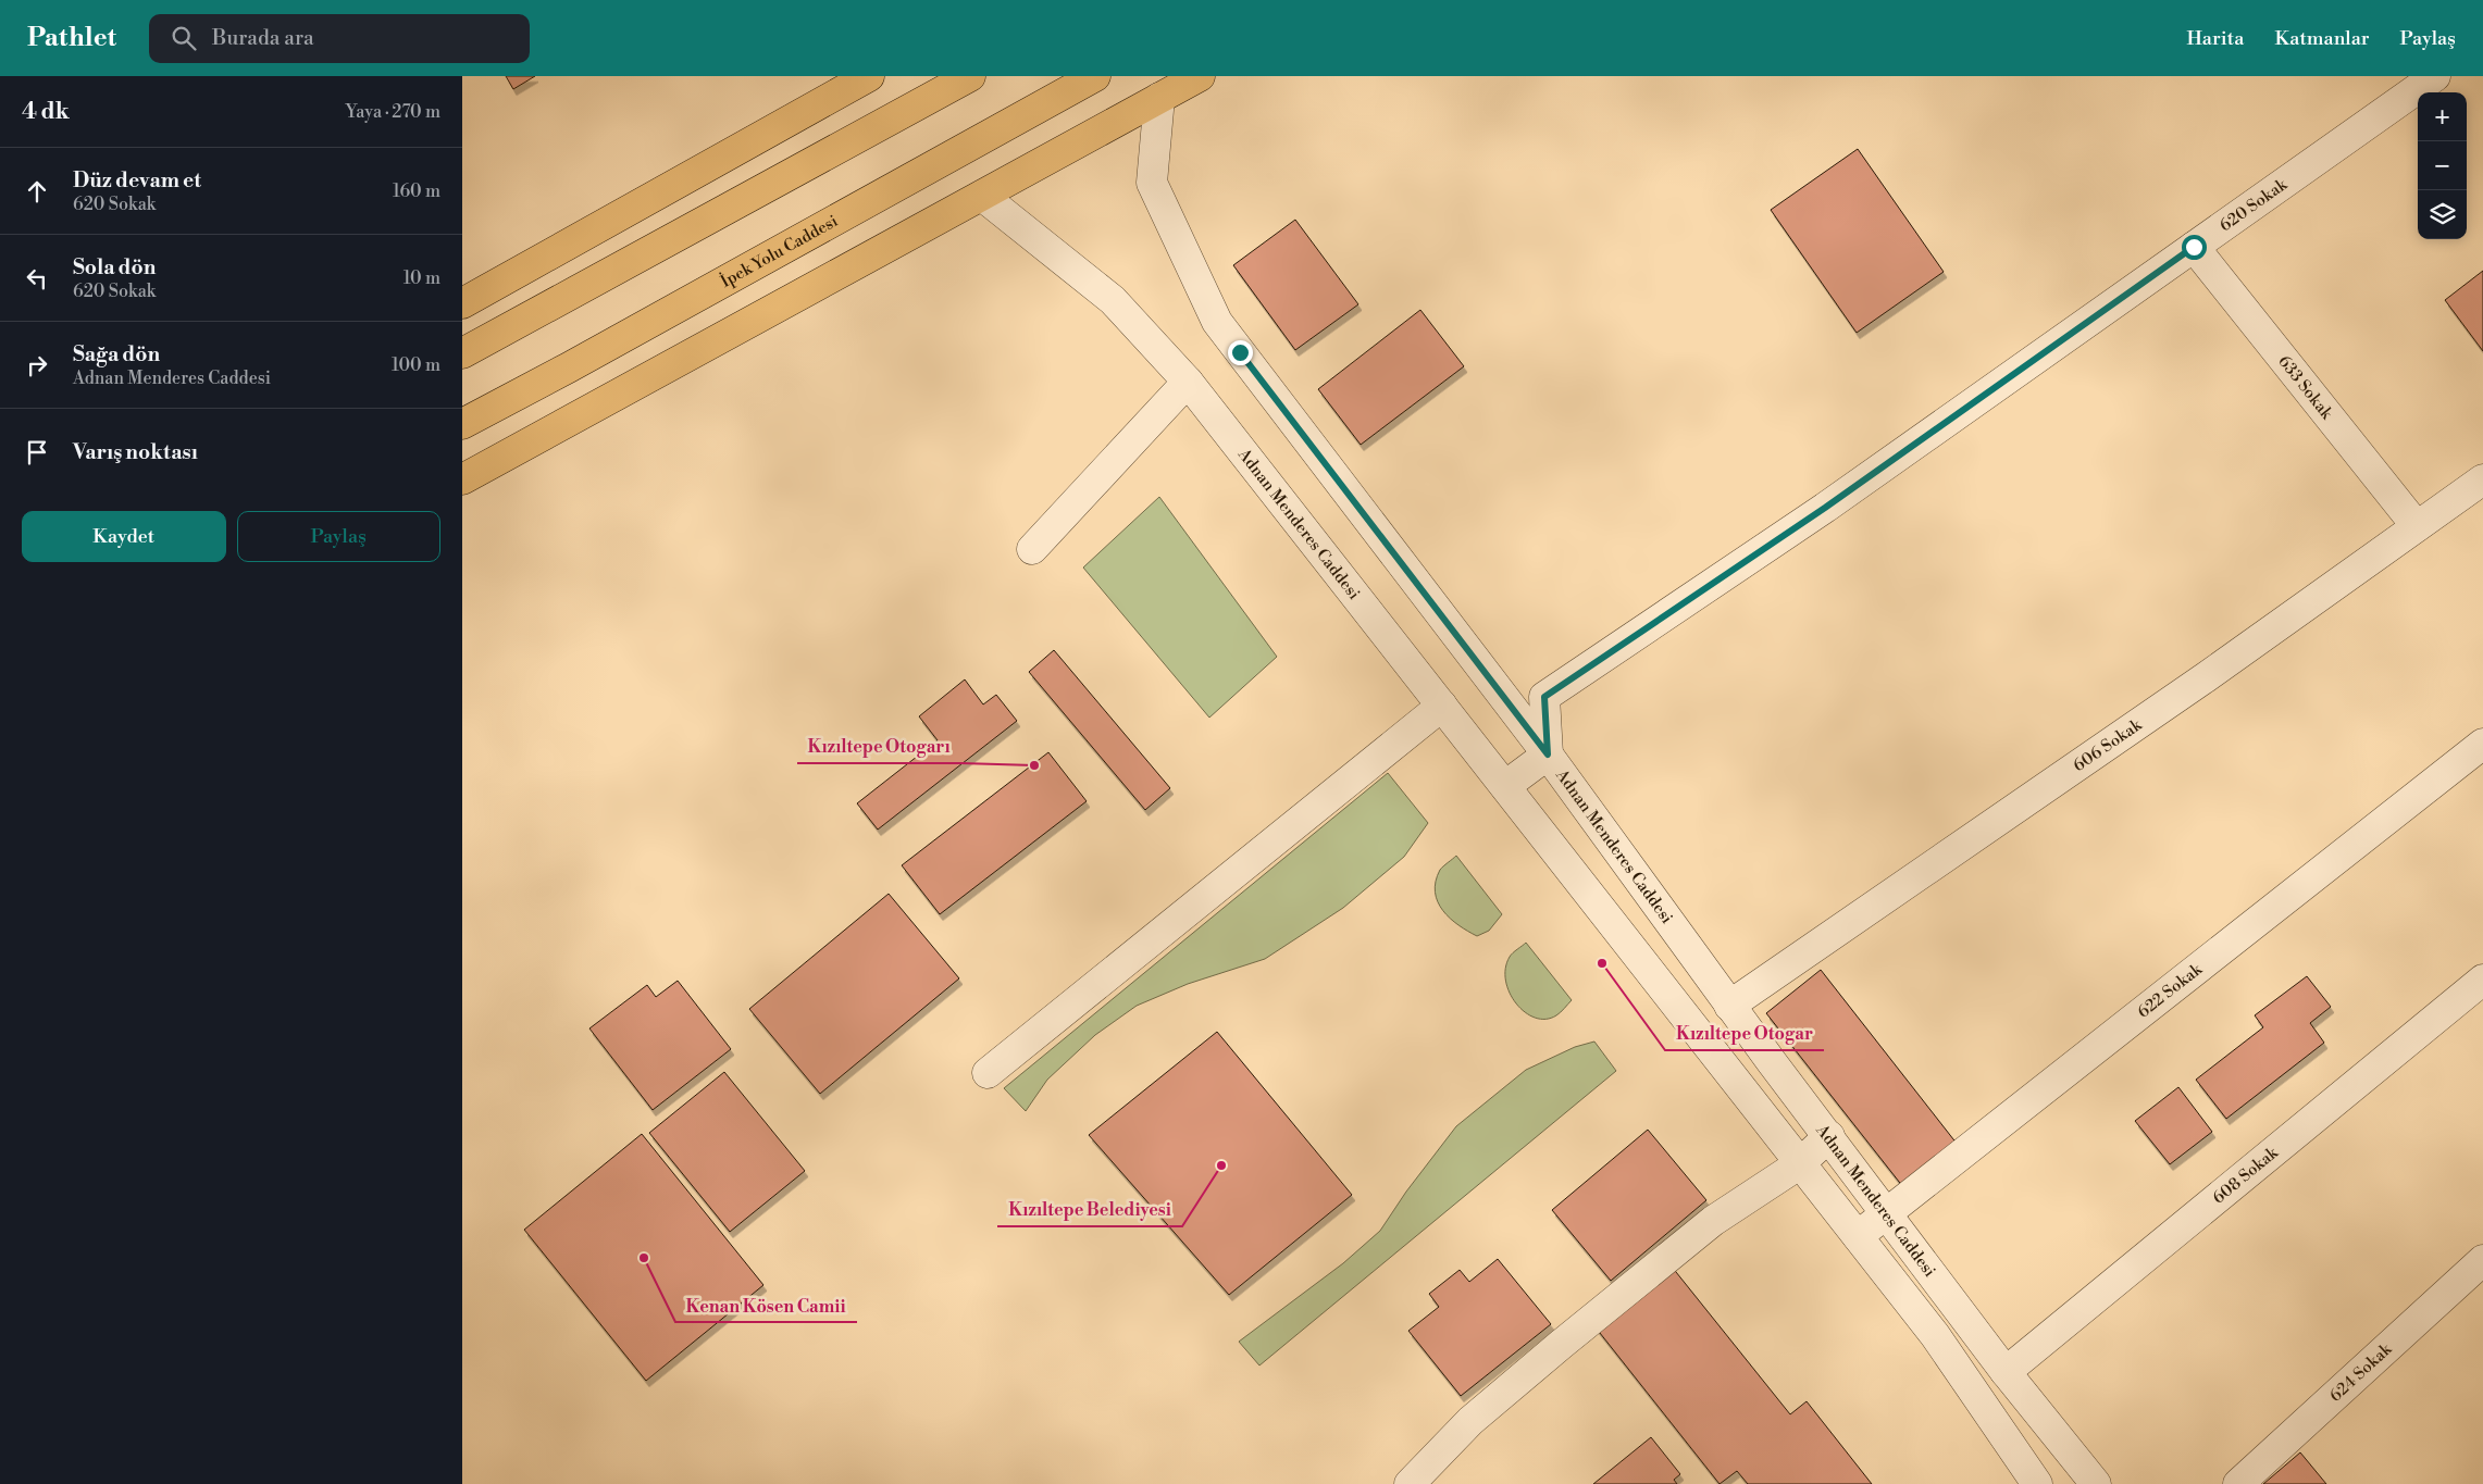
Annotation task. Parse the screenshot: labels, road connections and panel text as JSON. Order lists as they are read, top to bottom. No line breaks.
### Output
{"streets":{"highway":["İpek Yolu Caddesi"],"street":["620 Sokak","633 Sokak","Adnan Menderes Caddesi","606 Sokak","622 Sokak","608 Sokak","624 Sokak"]},"crossings":[["620 Sokak","633 Sokak"],["620 Sokak","Adnan Menderes Caddesi"],["633 Sokak","606 Sokak"],["Adnan Menderes Caddesi","606 Sokak"],["Adnan Menderes Caddesi","622 Sokak"],["Adnan Menderes Caddesi","608 Sokak"]],"places":["Kızıltepe Otogarı","Kızıltepe Otogar","Kızıltepe Belediyesi","Kenan Kösen Camii"],"page":{"header":"Pathlet","search":"Burada ara","nav":["Harita","Katmanlar","Paylaş"],"heading":["4 dk","Yaya · 270 m"],"map_buttons":["+","−"],"list":[["Düz devam et","620 Sokak","160 m"],["Sola dön","620 Sokak","10 m"],["Sağa dön","Adnan Menderes Caddesi","100 m"],"Varış noktası"],"buttons":["Kaydet","Paylaş"]}}
